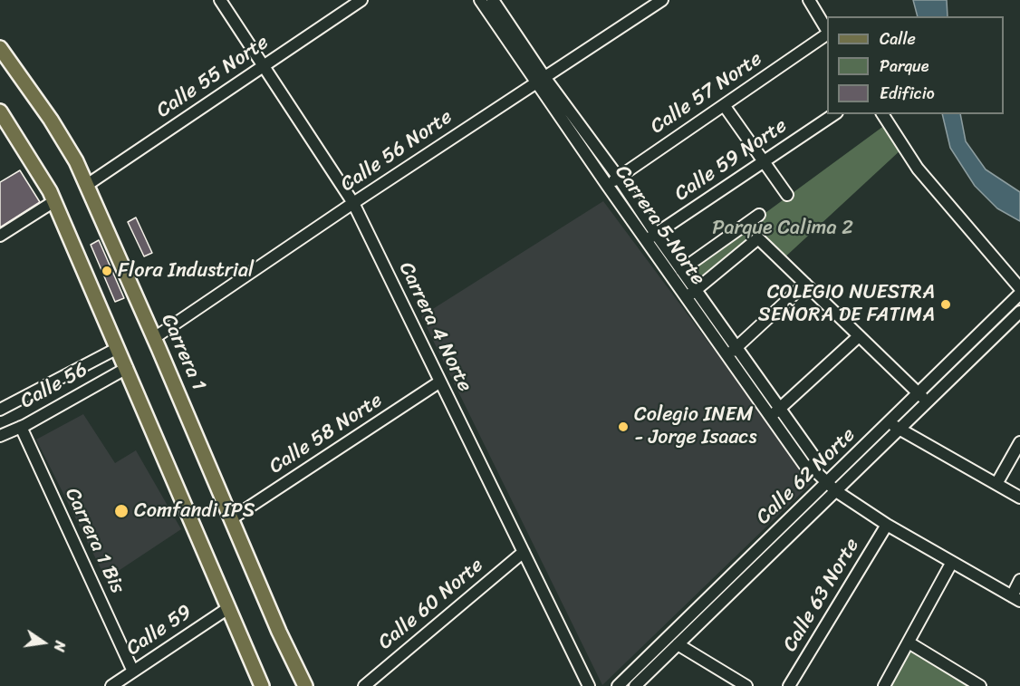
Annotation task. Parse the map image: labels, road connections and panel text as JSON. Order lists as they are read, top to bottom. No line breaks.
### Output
{"streets":{"main road":["Carrera 1"],"street":["Calle 55 Norte","Calle 57 Norte","Calle 56 Norte","Calle 59 Norte","Carrera 5 Norte","Carrera 4 Norte","Calle 56","Calle 58 Norte","Calle 62 Norte","Carrera 1 Bis","Calle 63 Norte","Calle 60 Norte","Calle 59"]},"crossings":[["Calle 55 Norte","Carrera 4 Norte"],["Calle 55 Norte","Carrera 1"],["Calle 57 Norte","Carrera 5 Norte"],["Calle 56 Norte","Carrera 5 Norte"],["Calle 56 Norte","Carrera 4 Norte"],["Calle 56 Norte","Carrera 1"],["Calle 59 Norte","Carrera 5 Norte"],["Carrera 5 Norte","Calle 62 Norte"],["Carrera 5 Norte","Calle 63 Norte"],["Carrera 4 Norte","Calle 58 Norte"],["Carrera 4 Norte","Calle 60 Norte"],["Carrera 1","Calle 58 Norte"],["Calle 56","Carrera 1 Bis"],["Carrera 1 Bis","Calle 59"]],"parks":["Parque Calima 2"],"places":["Flora Industrial","COLEGIO NUESTRA SEÑORA DE FATIMA","Colegio INEM - Jorge Isaacs","Comfandi IPS"],"legend":["Calle","Parque","Edificio"],"north":"right"}
